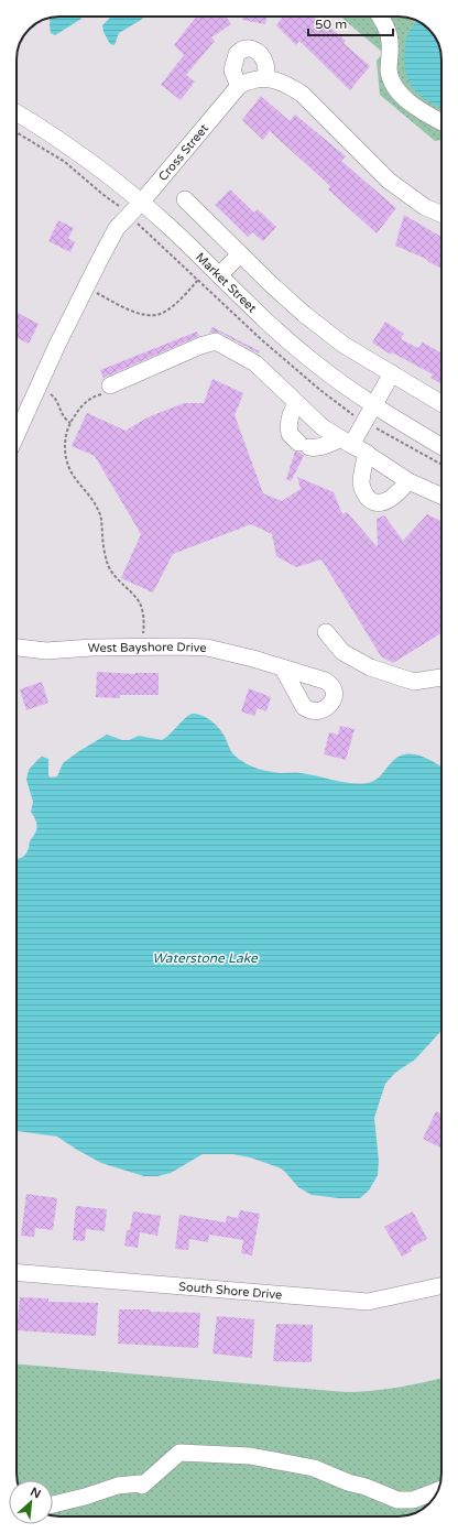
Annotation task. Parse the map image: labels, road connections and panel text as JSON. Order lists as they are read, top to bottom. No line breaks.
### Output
{"streets":{"street":["Cross Street","Market Street","West Bayshore Drive","South Shore Drive"]},"crossings":[["Cross Street","Market Street"]],"water":["Waterstone Lake"],"scale_bar":"50 m","north":"top right"}
